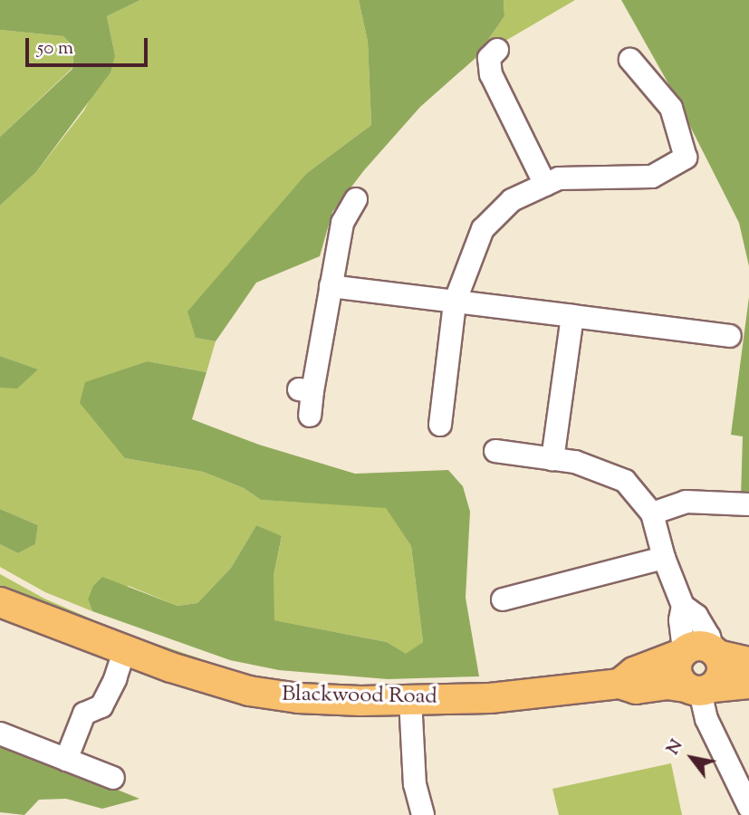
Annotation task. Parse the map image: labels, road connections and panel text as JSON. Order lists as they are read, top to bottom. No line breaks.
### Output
{"streets":{"main road":["Blackwood Road"]},"scale_bar":"50 m","north":"top left"}
